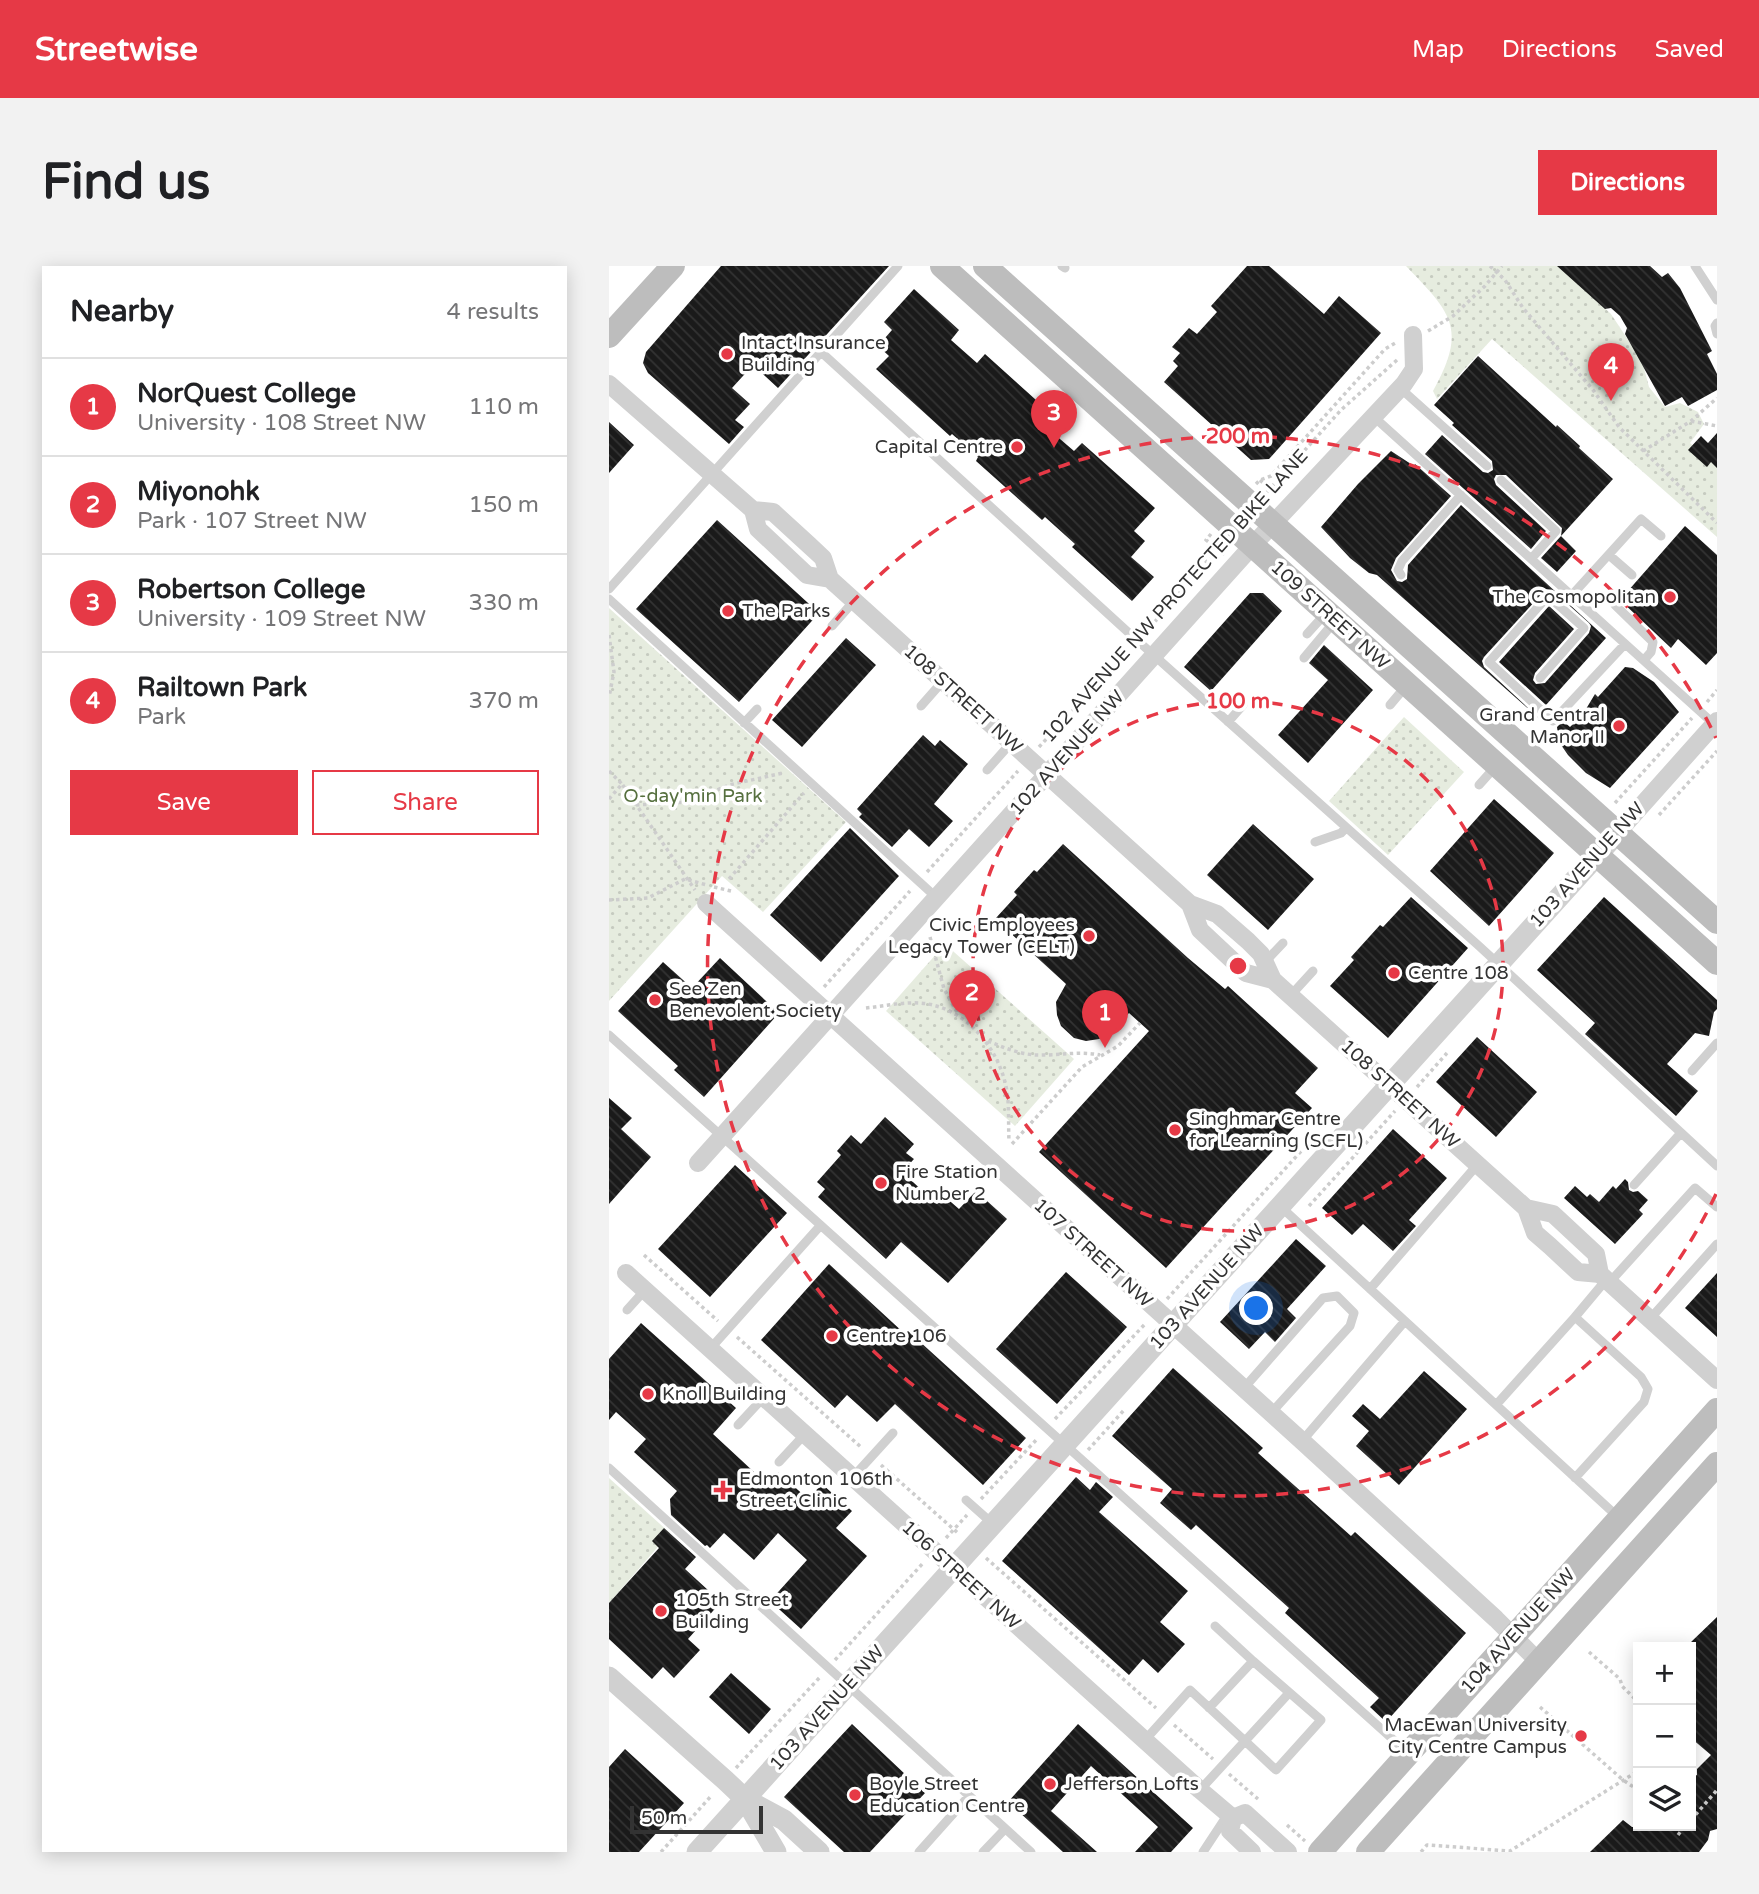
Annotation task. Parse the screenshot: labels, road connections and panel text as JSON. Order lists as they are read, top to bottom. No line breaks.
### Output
{"streets":{"main road":["109 STREET NW","104 AVENUE NW"],"street":["108 STREET NW","102 AVENUE NW","103 AVENUE NW","107 STREET NW","106 STREET NW"],"path":["102 AVENUE NW PROTECTED BIKE LANE"]},"crossings":[["102 AVENUE NW PROTECTED BIKE LANE","109 STREET NW"],["102 AVENUE NW PROTECTED BIKE LANE","108 STREET NW"],["102 AVENUE NW PROTECTED BIKE LANE","102 AVENUE NW"],["102 AVENUE NW PROTECTED BIKE LANE","107 STREET NW"],["109 STREET NW","102 AVENUE NW"],["109 STREET NW","103 AVENUE NW"],["108 STREET NW","102 AVENUE NW"],["108 STREET NW","103 AVENUE NW"],["102 AVENUE NW","107 STREET NW"],["103 AVENUE NW","107 STREET NW"],["103 AVENUE NW","106 STREET NW"],["107 STREET NW","104 AVENUE NW"]],"parks":["O-day'min Park"],"places":{"other":["Intact Insurance Building","Capital Centre","The Cosmopolitan","The Parks","Grand Central Manor II","Civic Employees Legacy Tower (CELT)","Centre 108","See Zen Benevolent Society","Singhmar Centre for Learning (SCFL)","Fire Station Number 2","Centre 106","Knoll Building","105th Street Building","MacEwan University City Centre Campus","Jefferson Lofts","Boyle Street Education Centre"],"health":["Edmonton 106th Street Clinic"]},"scale_bar":"50 m","page":{"header":"Streetwise","nav":["Map","Directions","Saved"],"buttons":["Directions",["Save","Share"]],"title":"Find us","heading":["Nearby","4 results"],"pins":["4","3","2","1"],"list":[{"mark":"1","name":"NorQuest College","note":"University · 108 Street NW","value":"110 m"},{"mark":"2","name":"Miyonohk","note":"Park · 107 Street NW","value":"150 m"},{"mark":"3","name":"Robertson College","note":"University · 109 Street NW","value":"330 m"},{"mark":"4","name":"Railtown Park","note":"Park","value":"370 m"}],"map_buttons":["+","−"],"scale":"50 m"},"rings":["200 m","100 m"]}
